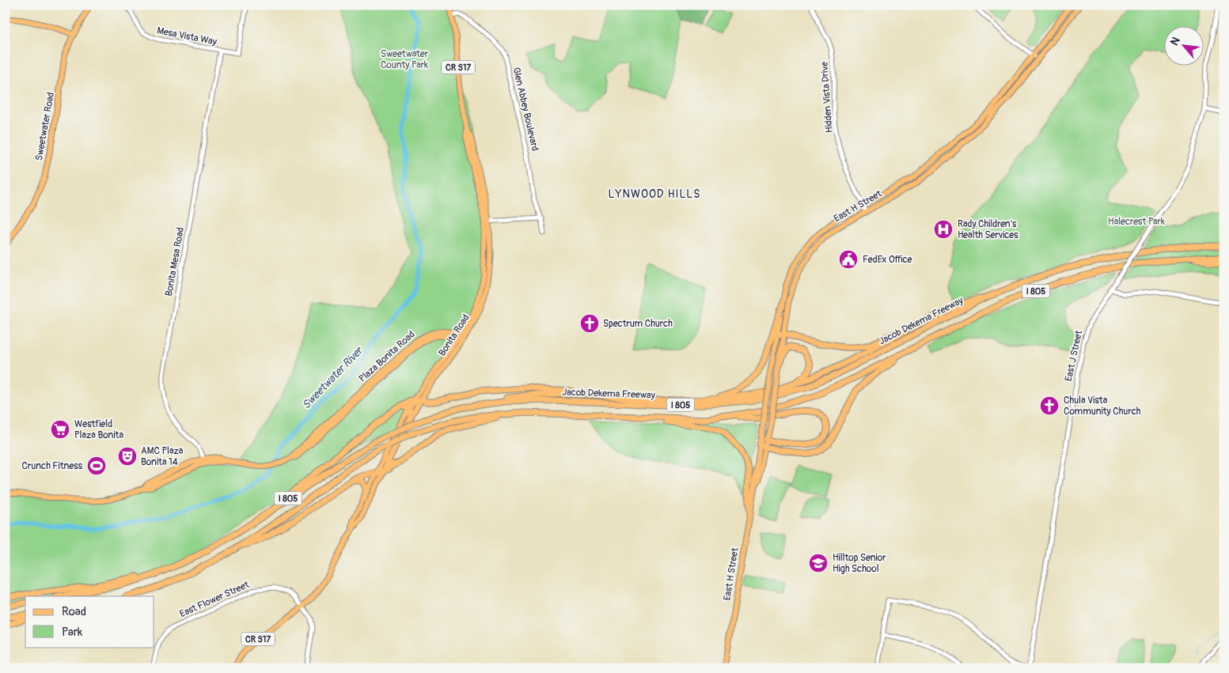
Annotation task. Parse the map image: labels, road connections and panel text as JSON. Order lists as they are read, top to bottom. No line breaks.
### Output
{"streets":{"highway":["I 805","Jacob Dekema Freeway"],"main road":["CR S17","Sweetwater Road","East H Street","Bonita Road","Plaza Bonita Road"],"street":["Mesa Vista Way","Hidden Vista Drive","Glen Abbey Boulevard","Bonita Mesa Road","East J Street","East Flower Street"]},"crossings":[["Mesa Vista Way","Bonita Mesa Road"],["CR S17","Bonita Road"],["CR S17","East Flower Street"],["Hidden Vista Drive","East H Street"],["Glen Abbey Boulevard","Bonita Road"],["Bonita Mesa Road","Plaza Bonita Road"],["Bonita Road","Plaza Bonita Road"],["Bonita Road","East Flower Street"]],"districts":["LYNWOOD HILLS"],"water":["Sweetwater River"],"parks":["Sweetwater County Park","Halecrest Park"],"places":{"hospital":["Rady Children's Health Services"],"public building":["FedEx Office"],"church":["Spectrum Church","Chula Vista Community Church"],"supermarket":["Westfield Plaza Bonita"],"theatre":["AMC Plaza Bonita 14"],"sports":["Crunch Fitness"],"school or university":["Hilltop Senior High School"]},"legend":["Road","Park"],"north":"top left"}
